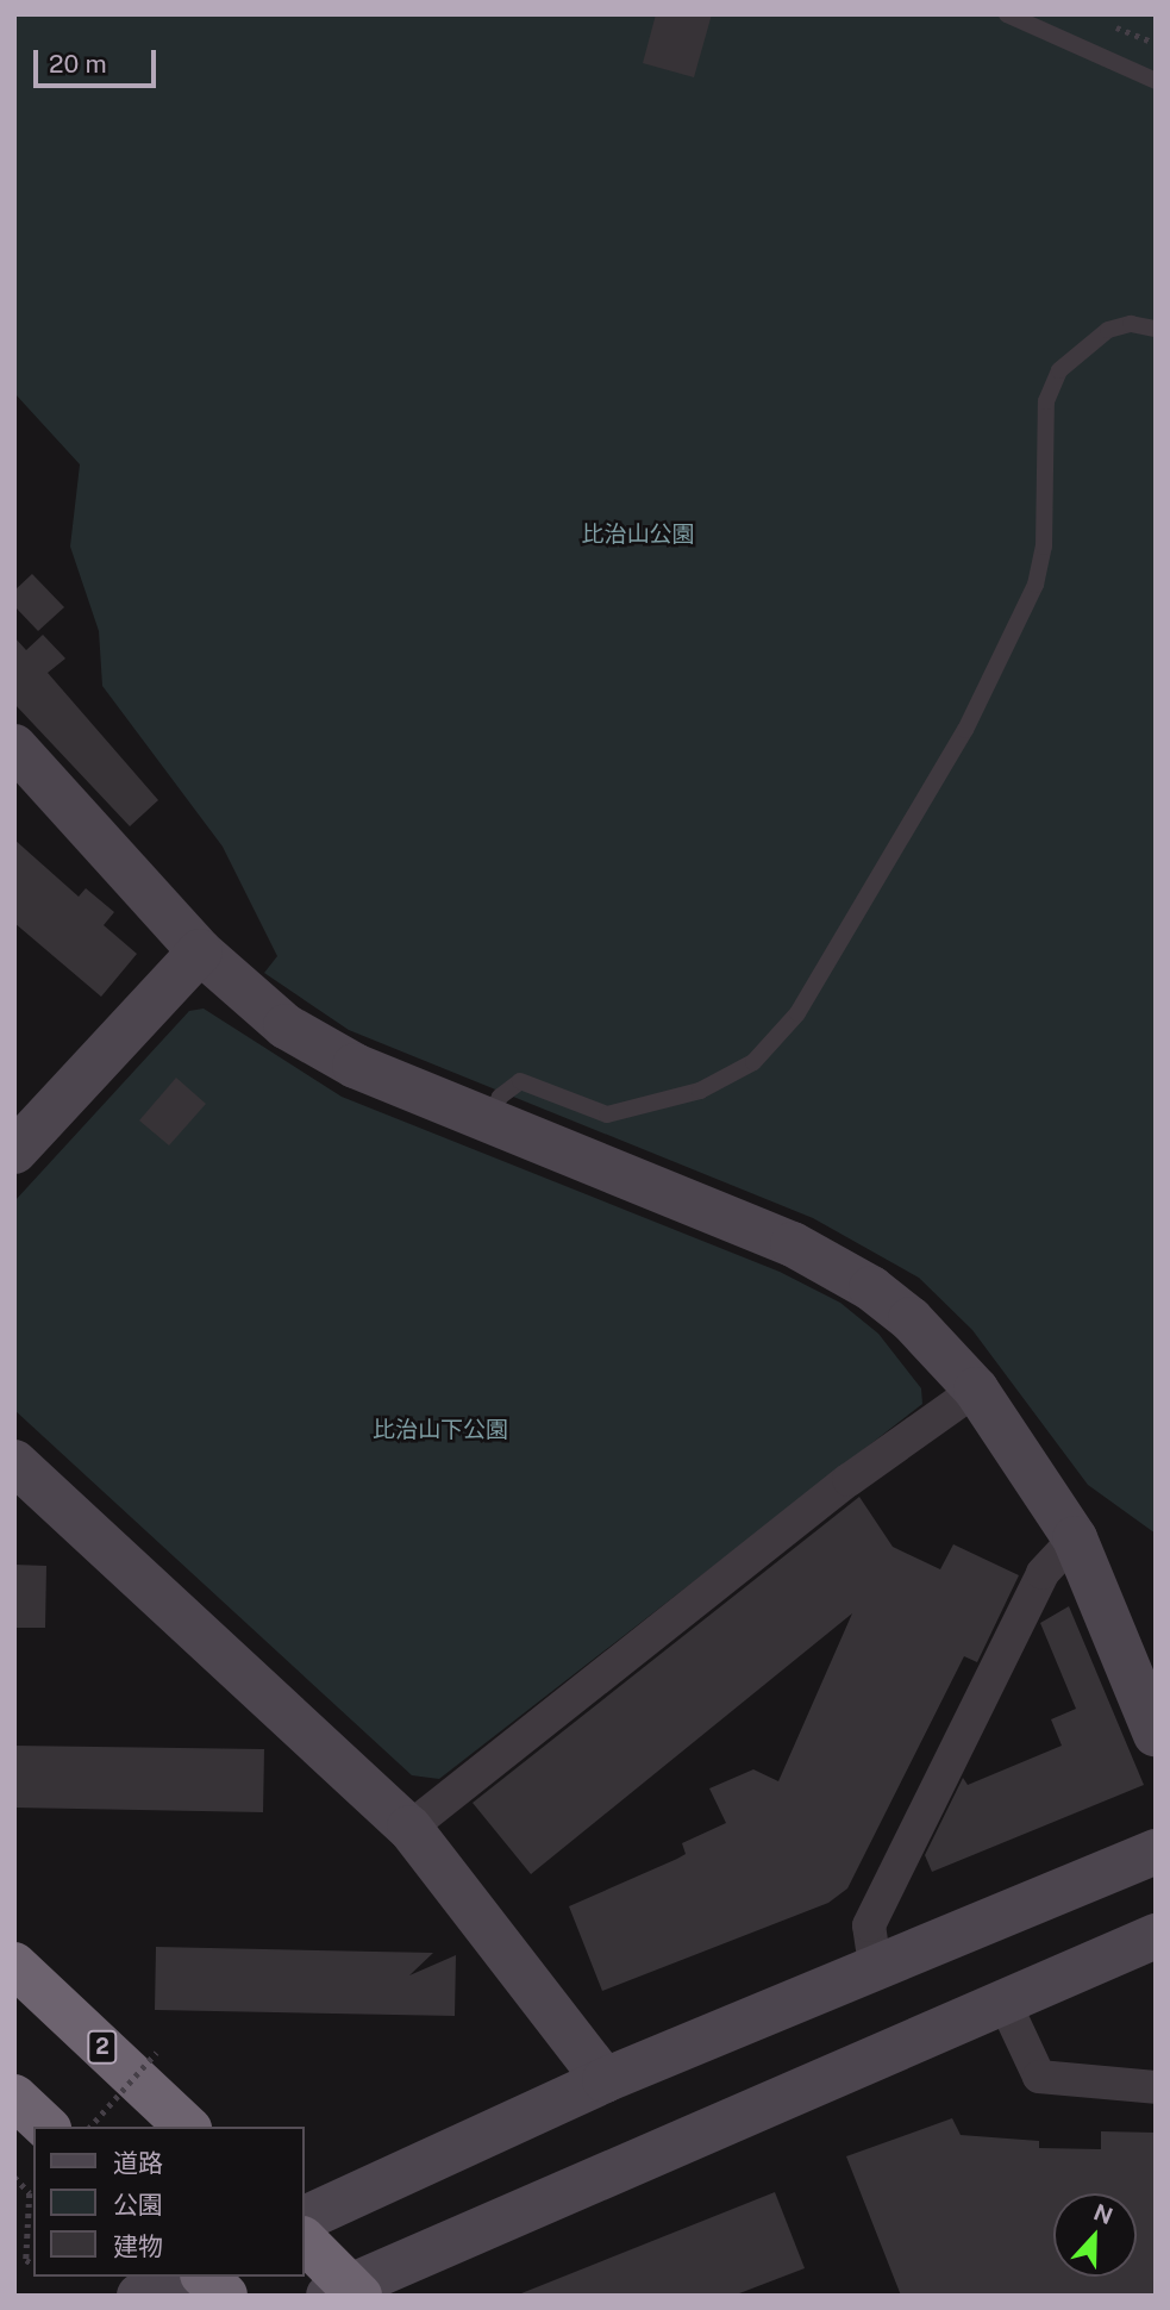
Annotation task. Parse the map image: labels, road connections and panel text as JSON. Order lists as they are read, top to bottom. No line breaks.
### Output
{"streets":{"highway":["2"]},"parks":["比治山公園","比治山下公園"],"legend":["道路","公園","建物"],"scale_bar":"20 m","north":"top"}
